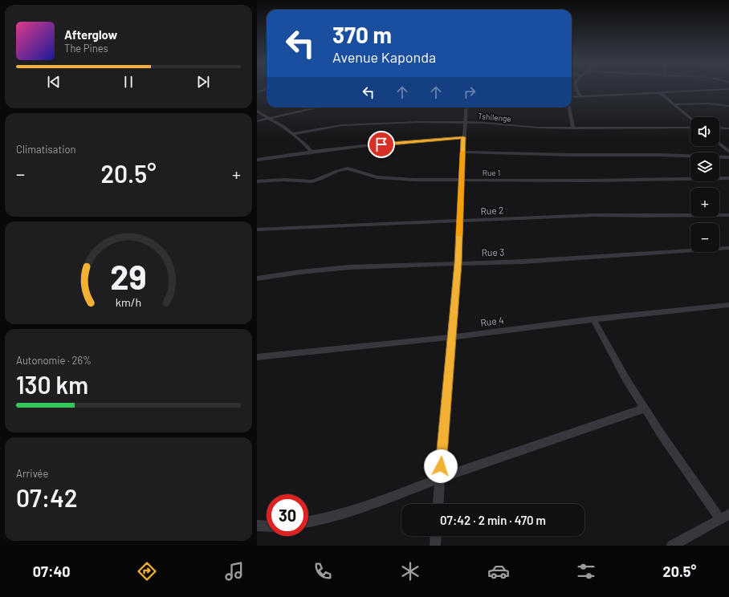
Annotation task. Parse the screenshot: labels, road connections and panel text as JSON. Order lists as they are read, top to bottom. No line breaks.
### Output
{"streets":{"street":["Tshilenge","Rue 1","Rue 2","Rue 3","Rue 4"]},"page":{"turn":["370 m","Avenue Kaponda"],"song":["Afterglow","The Pines"],"tile":["Climatisation",["Autonomie · 26%","130 km"],["Arrivée","07:42"]],"map_buttons":["+","−"],"heat":["−","20.5°","+"],"limit":"30","trip":"07:42 · 2 min · 470 m","tabs":["07:40","20.5°"],"gauge":["29","km/h"]}}
